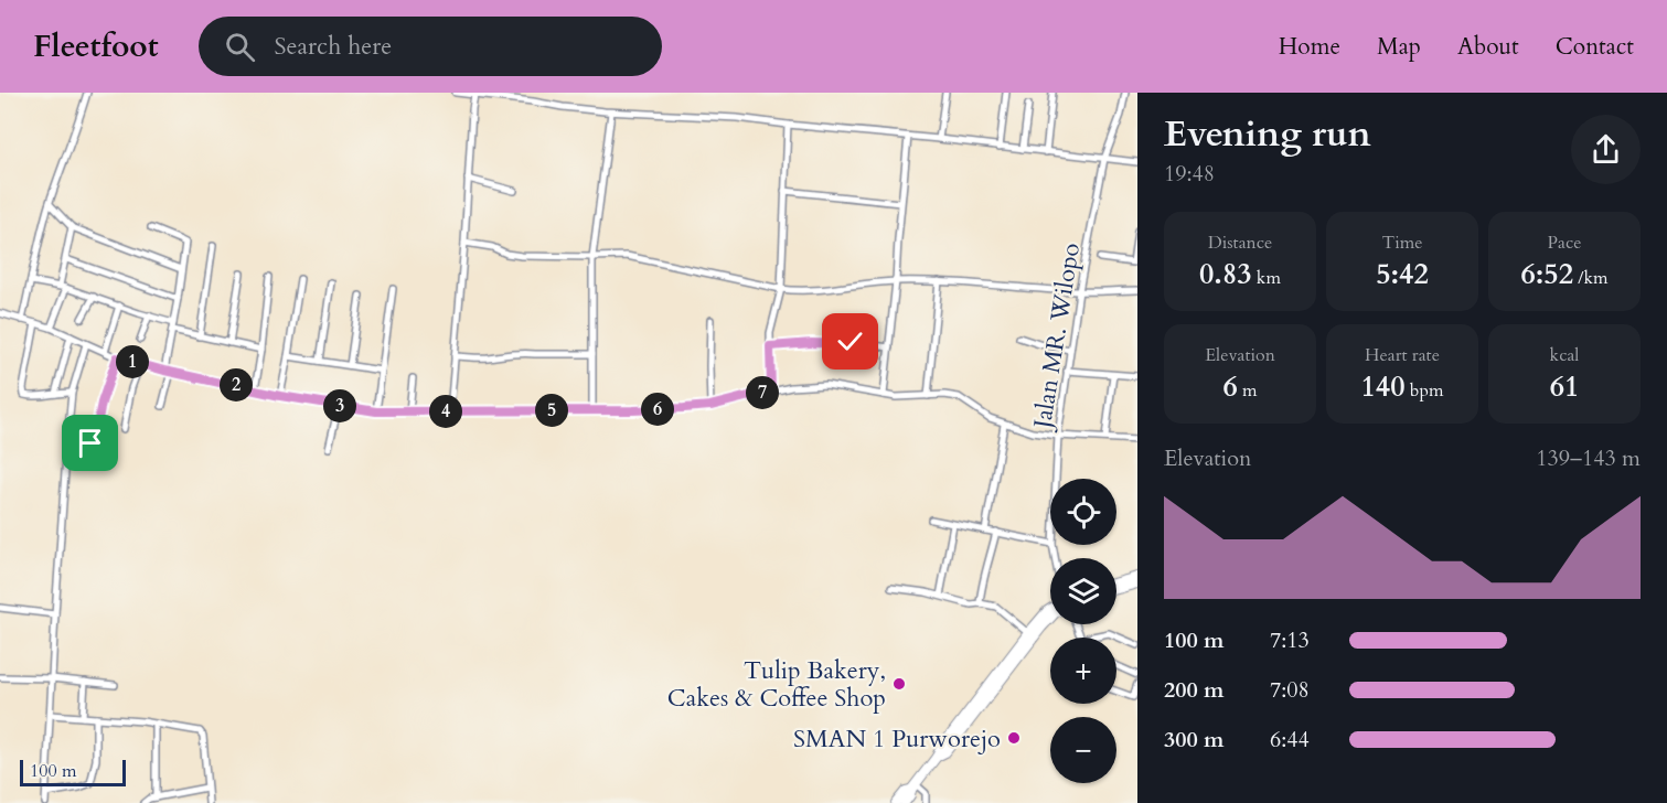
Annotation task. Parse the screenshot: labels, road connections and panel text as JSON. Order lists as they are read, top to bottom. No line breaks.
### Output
{"streets":{"street":["Jalan MR. Wilopo"]},"places":["Tulip Bakery, Cakes & Coffee Shop","SMAN 1 Purworejo"],"scale_bar":"100 m","page":{"header":"Fleetfoot","search":"Search here","nav":["Home","Map","About","Contact"],"heading":["Evening run","19:48"],"stats":[["Distance","0.83 km"],["Time","5:42"],["Pace","6:52 /km"],["Elevation","6 m"],["Heart rate","140 bpm"],["kcal","61"]],"pins":["1","2","7","3","6","5","4"],"chart":["Elevation","139–143 m"],"map_buttons":["+","−"],"list":[{"name":"100 m","note":"7:13"},{"name":"200 m","note":"7:08"},{"name":"300 m","note":"6:44"}],"scale":"100 m"}}
